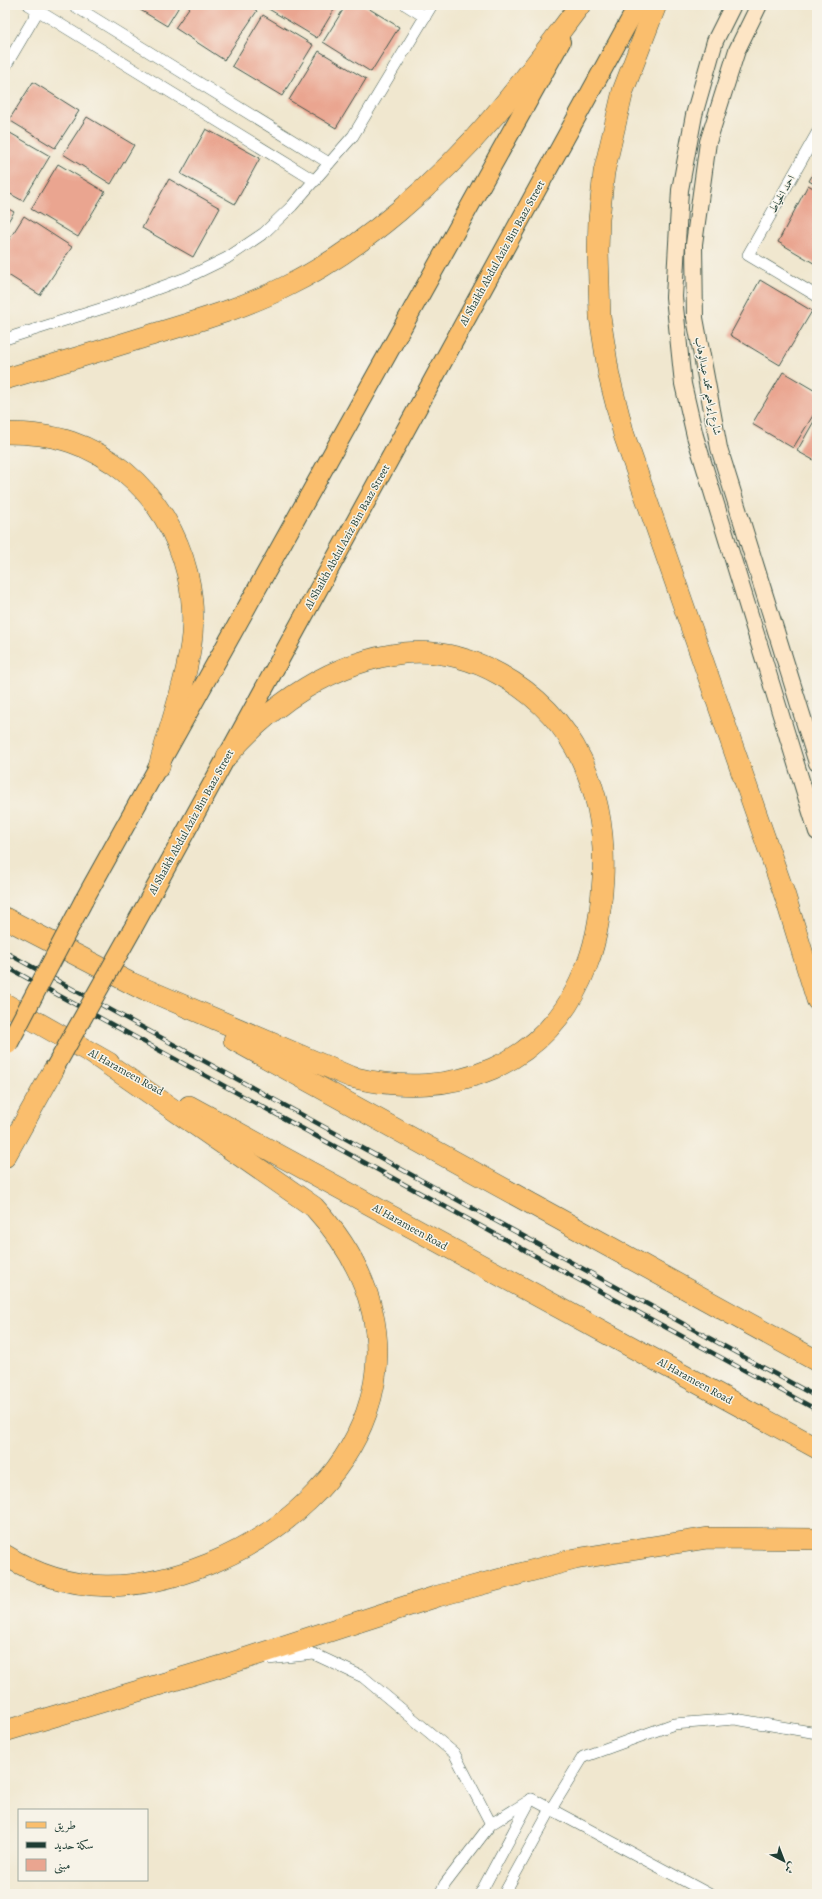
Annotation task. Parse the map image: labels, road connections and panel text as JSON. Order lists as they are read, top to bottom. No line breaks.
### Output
{"streets":{"highway":["Al Harameen Road"],"main road":["Al Shaikh Abdul Aziz Bin Baaz Street"],"street":["احمد الخياط","شارع إبراهيم محمد عبدالوهاب"]},"legend":["طريق","سكة حديد","مبنى"],"north":"bottom right"}
